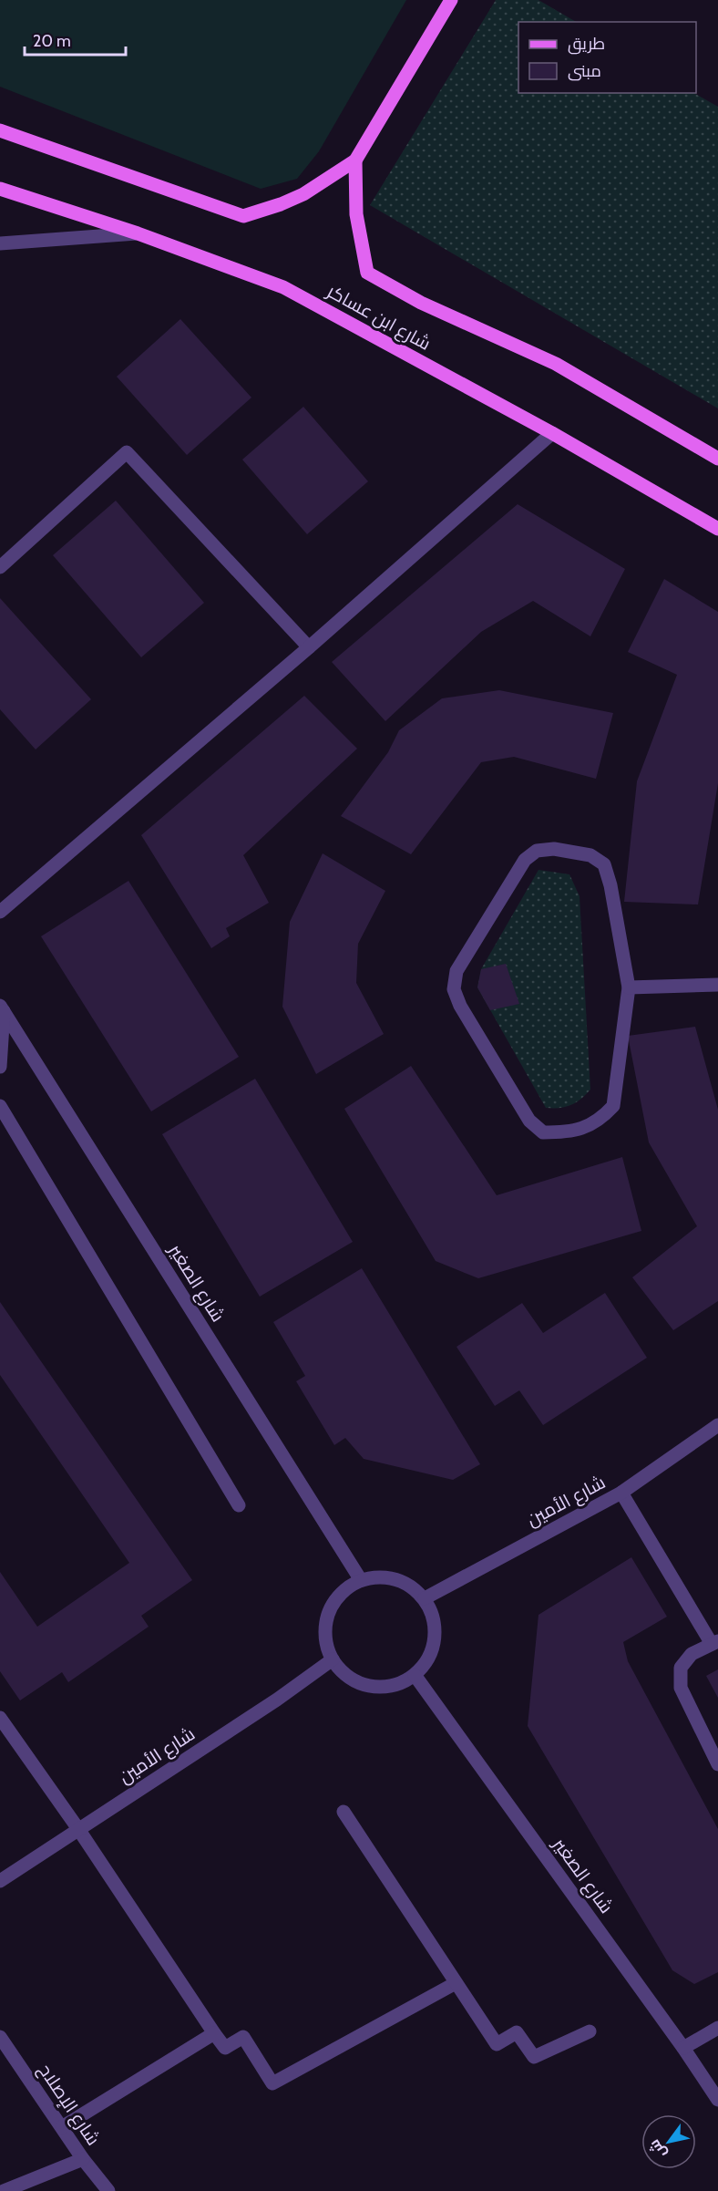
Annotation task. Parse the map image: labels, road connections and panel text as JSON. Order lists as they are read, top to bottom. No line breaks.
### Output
{"streets":{"main road":["شارع ابن عساكر"],"street":["شارع الصغير","شارع الأمين","شارع الإصلاح"]},"crossings":[["شارع الصغير","شارع الأمين"]],"legend":["طريق","مبنى"],"scale_bar":"20 m","north":"bottom left"}
